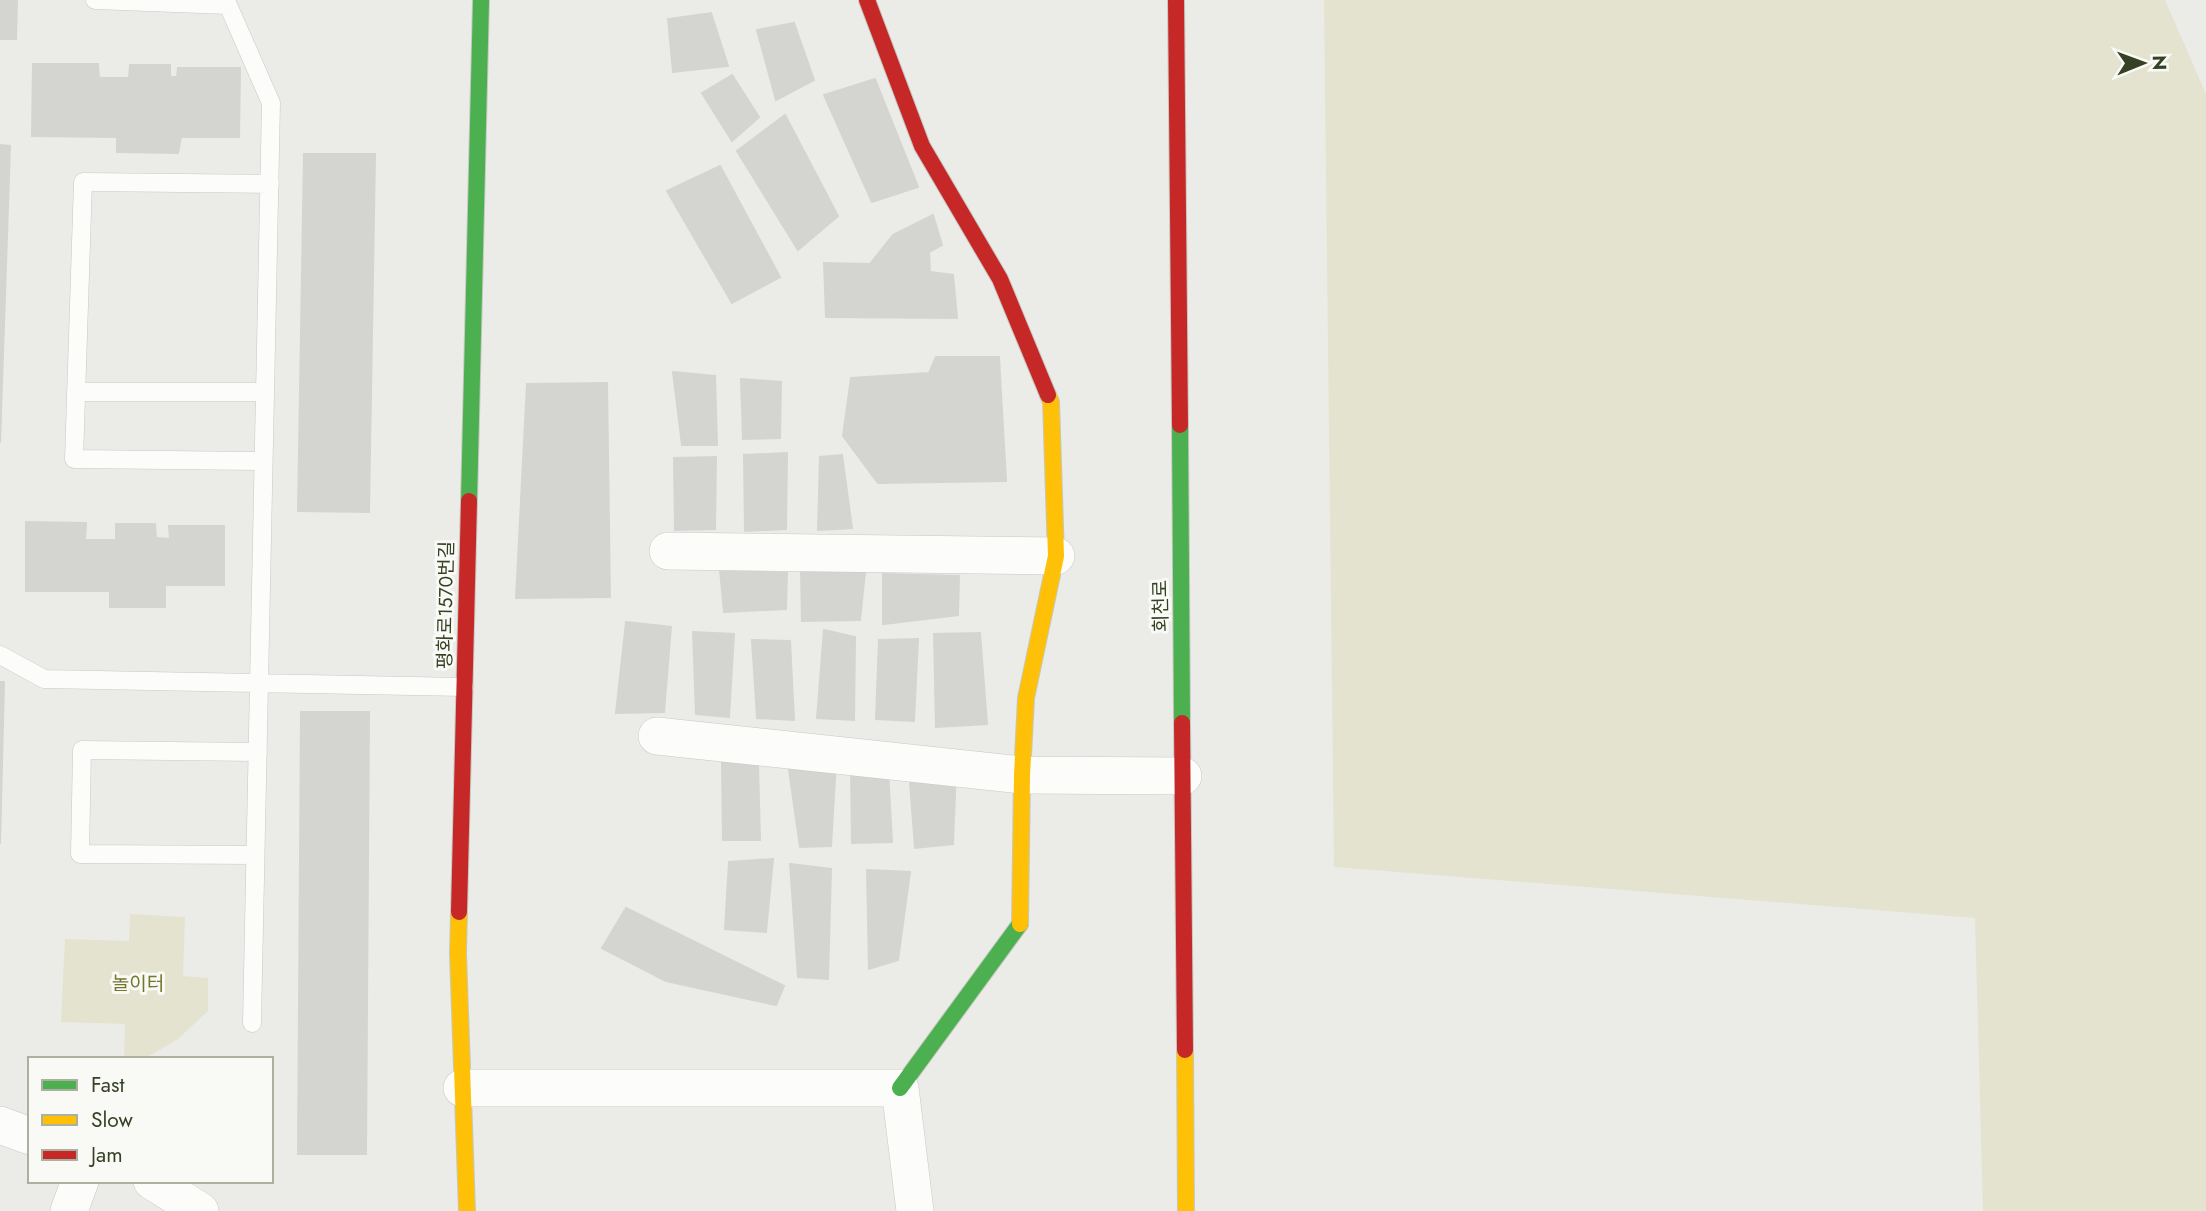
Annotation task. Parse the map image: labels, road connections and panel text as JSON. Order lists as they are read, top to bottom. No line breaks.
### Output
{"streets":{"street":["평화로1570번길","회천로"]},"parks":["놀이터"],"legend":["Fast","Slow","Jam"],"north":"right"}
